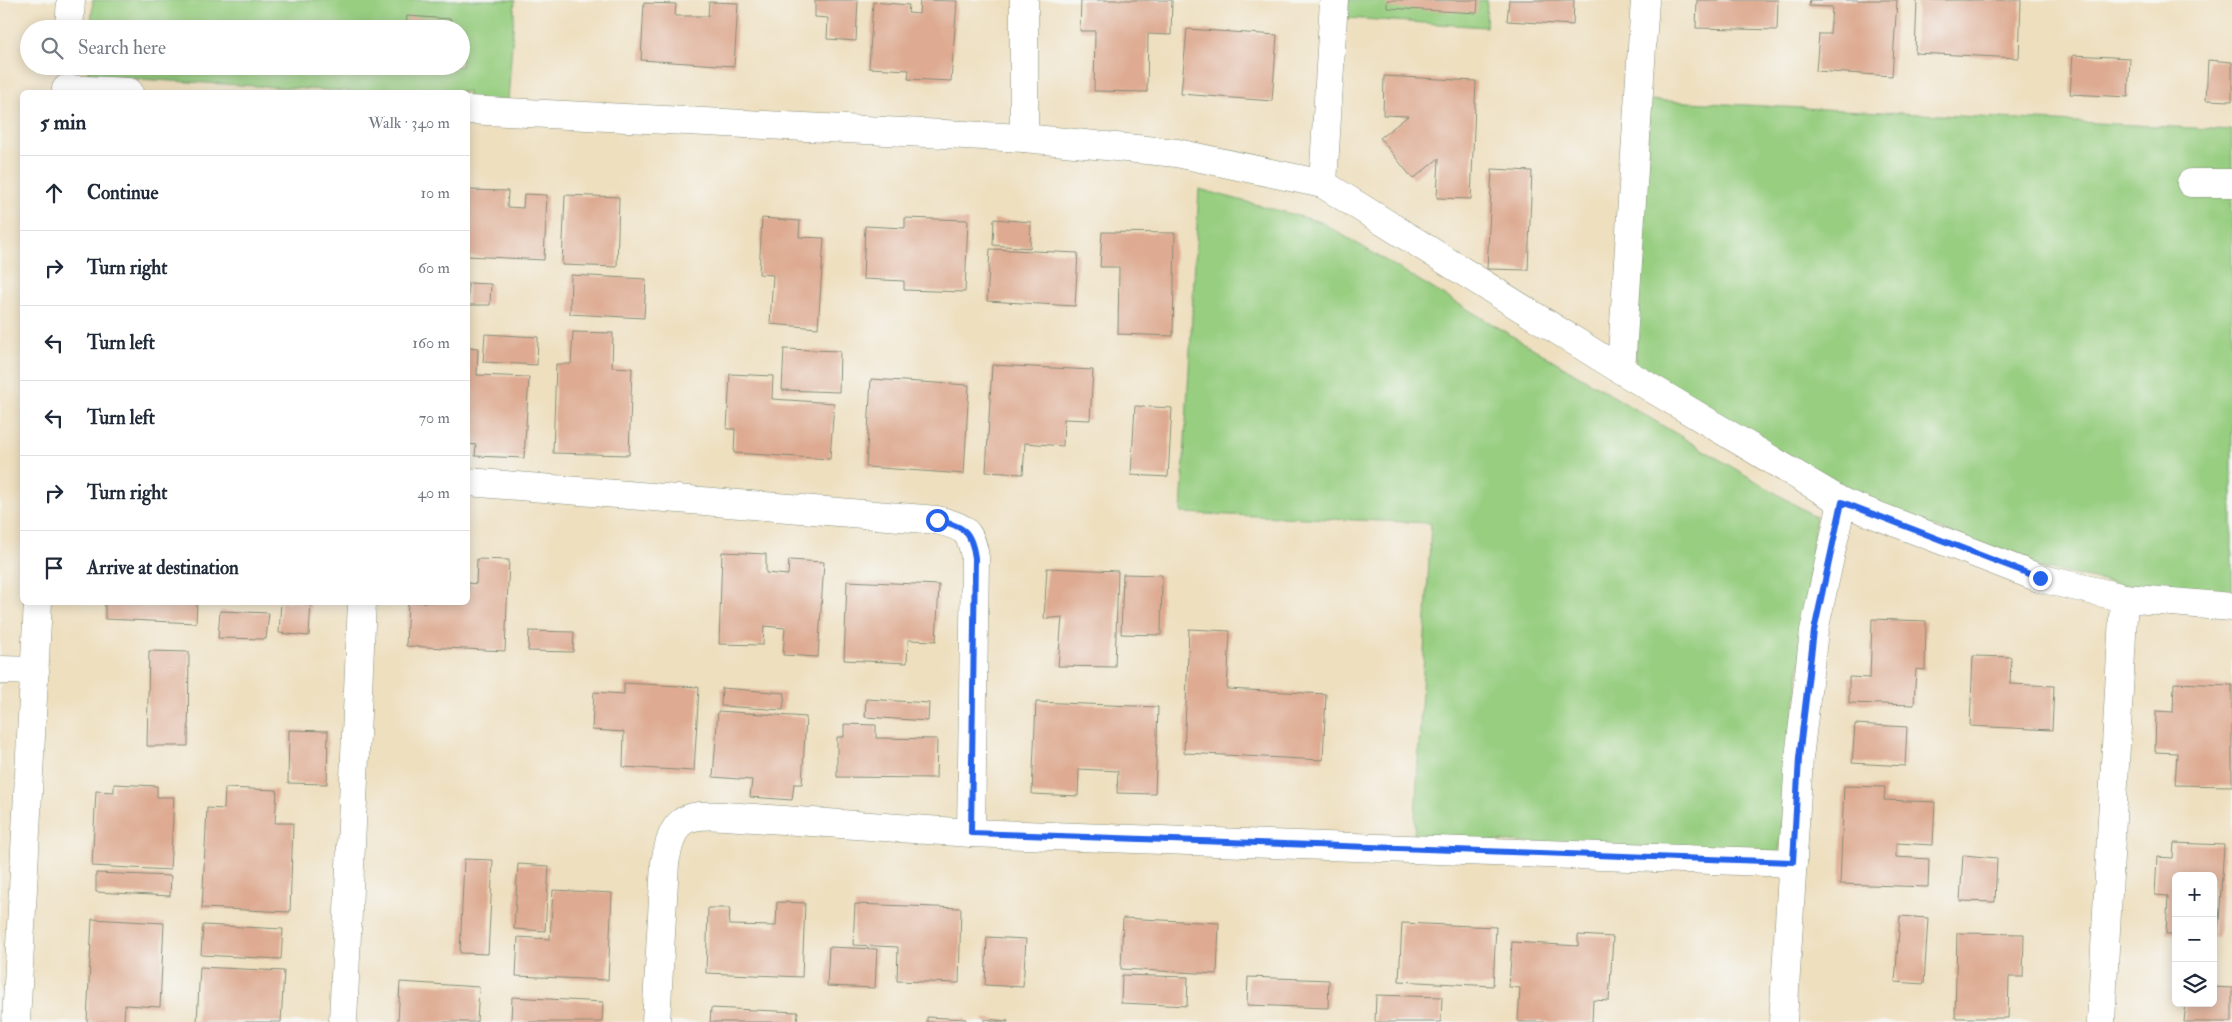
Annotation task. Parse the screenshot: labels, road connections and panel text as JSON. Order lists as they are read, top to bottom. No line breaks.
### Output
{"page":{"search":"Search here","heading":["5 min","Walk · 340 m"],"list":[["Continue","10 m"],["Turn right","60 m"],["Turn left","160 m"],["Turn left","70 m"],["Turn right","40 m"],"Arrive at destination"],"map_buttons":["+","−"]}}
